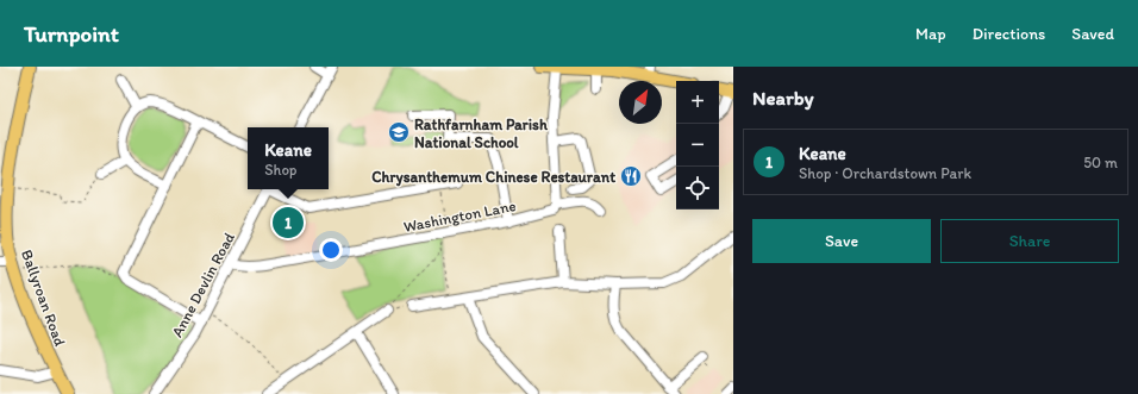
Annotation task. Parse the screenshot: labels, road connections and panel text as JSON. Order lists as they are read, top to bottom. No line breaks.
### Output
{"streets":{"main road":["Ballyroan Road"],"street":["Washington Lane","Anne Devlin Road"]},"crossings":[["Washington Lane","Anne Devlin Road"]],"places":{"school or university":["Rathfarnham Parish National School"],"restaurant":["Chrysanthemum Chinese Restaurant"]},"north":"top right","page":{"header":"Turnpoint","nav":["Map","Directions","Saved"],"heading":"Nearby","map_buttons":["+","−"],"popup":["Keane","Shop"],"list":[{"mark":"1","name":"Keane","note":"Shop · Orchardstown Park","value":"50 m"}],"pins":"1","buttons":["Save","Share"]}}
